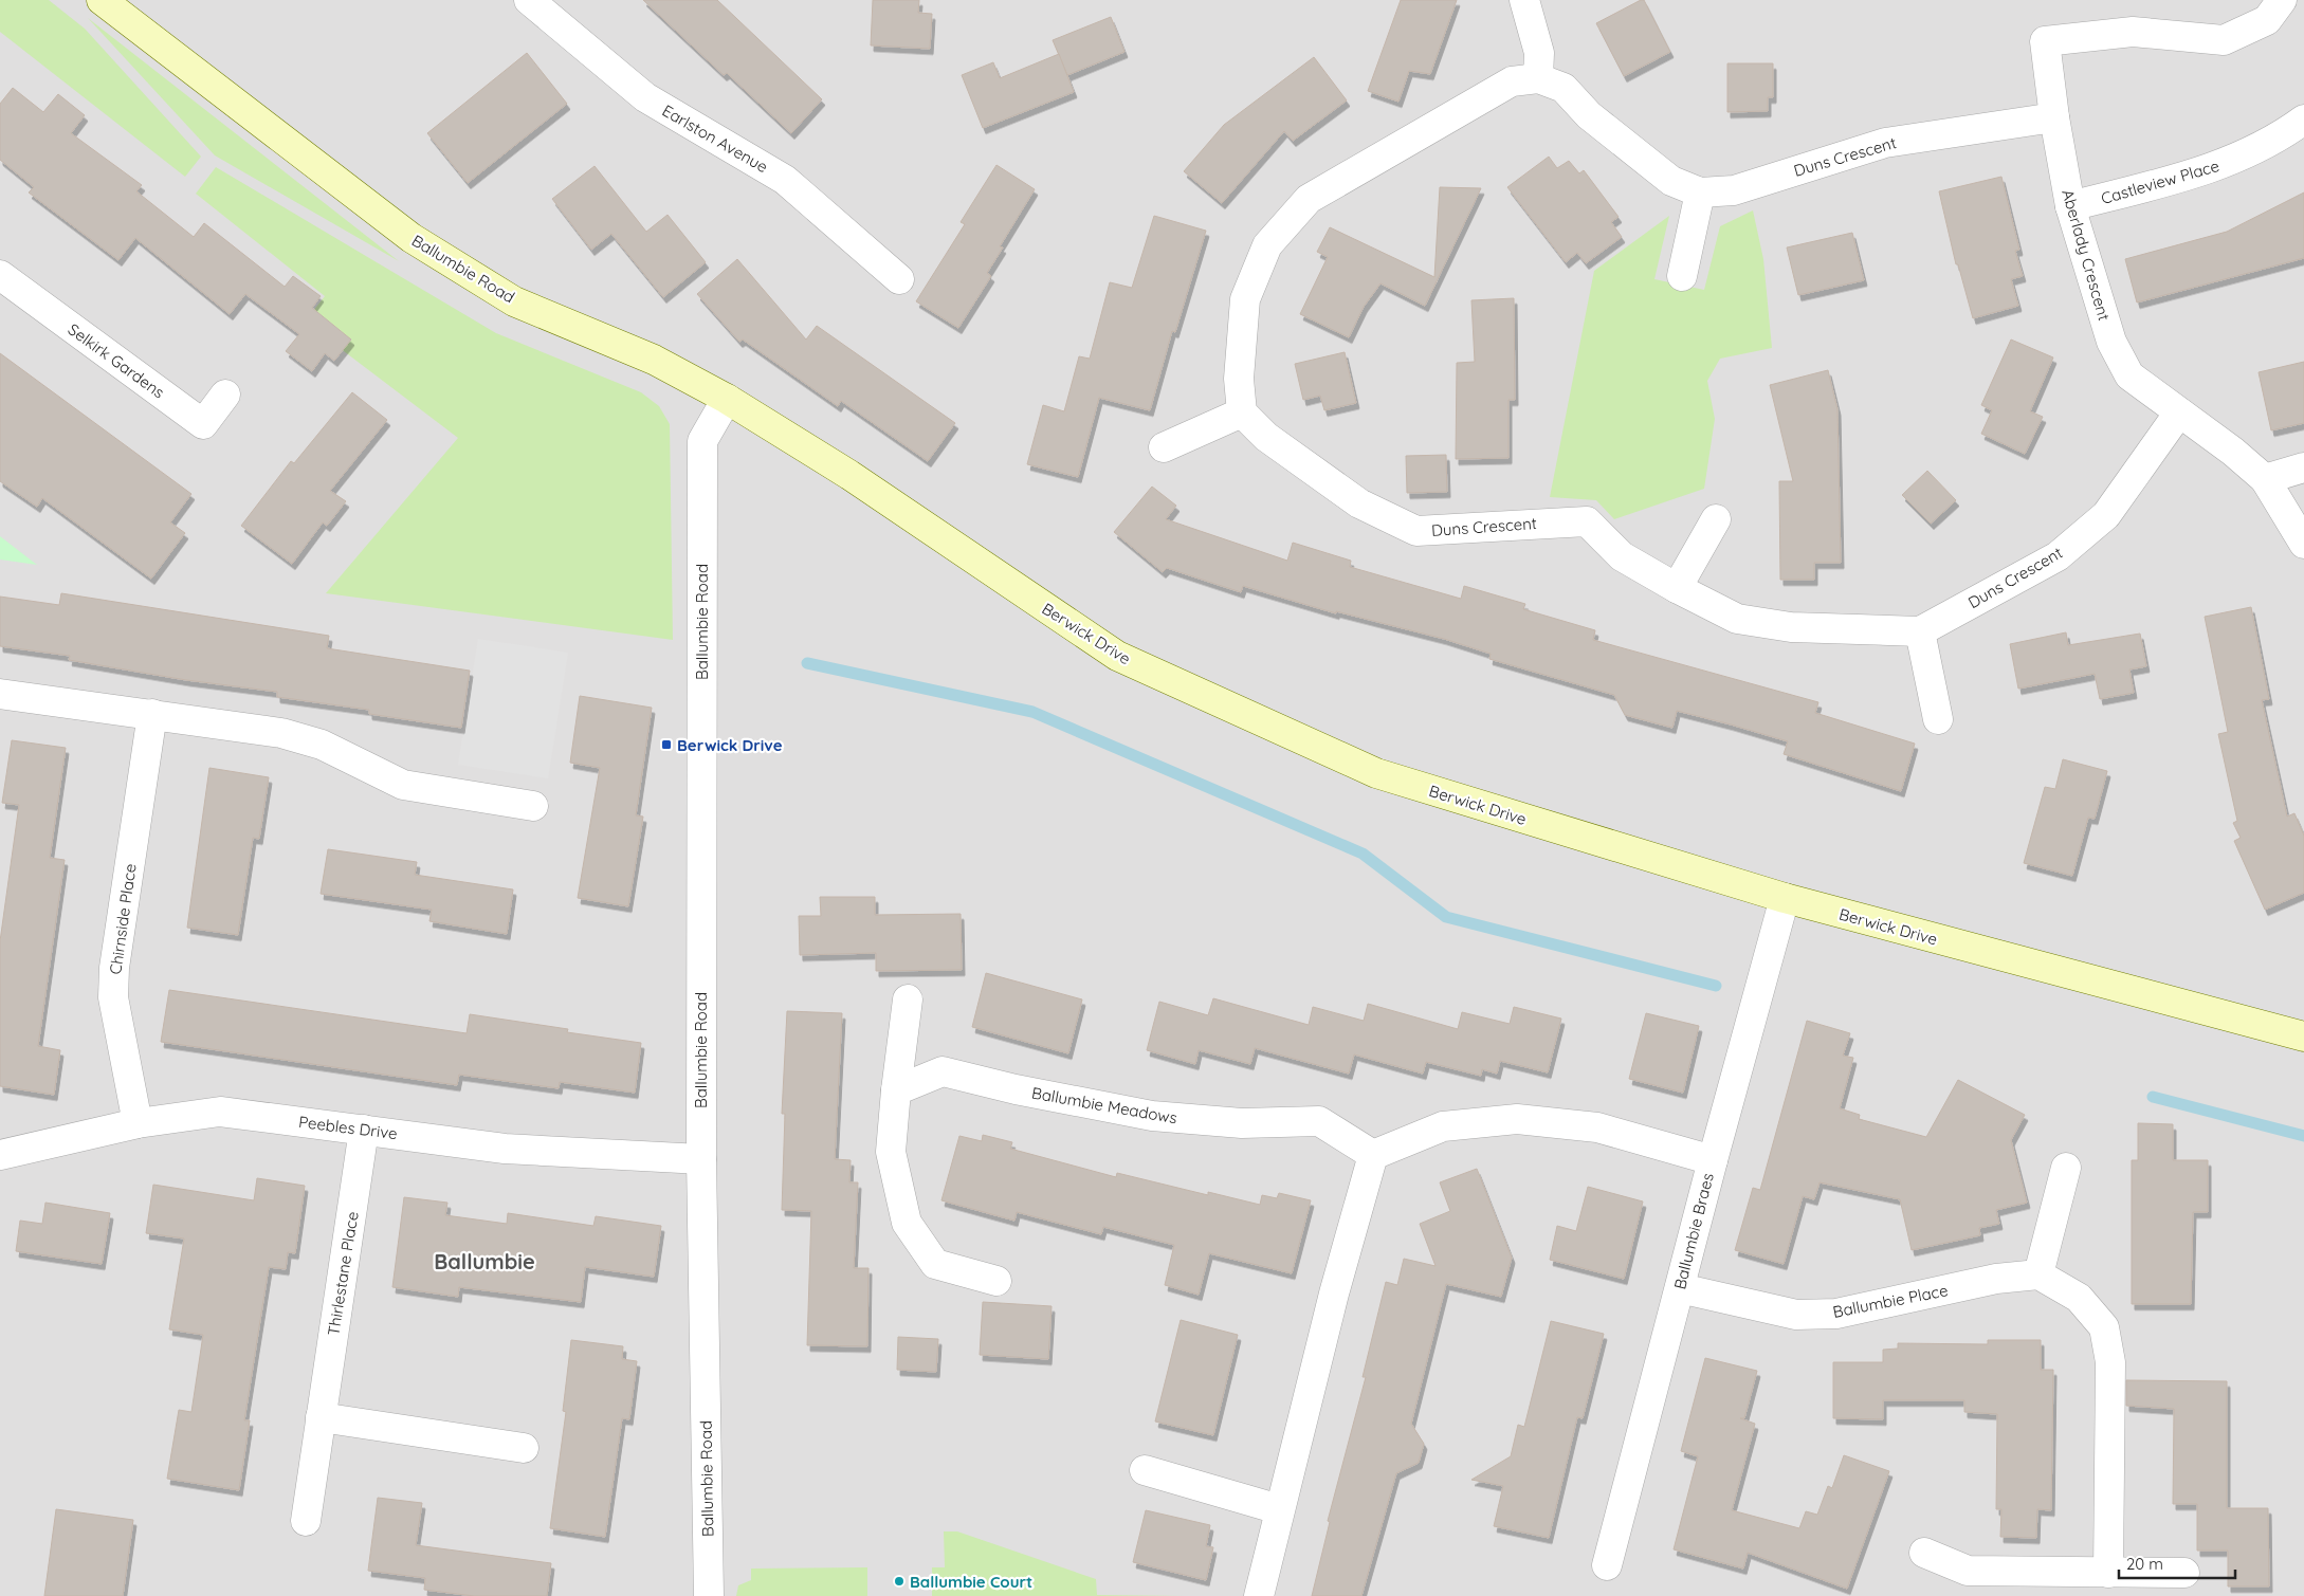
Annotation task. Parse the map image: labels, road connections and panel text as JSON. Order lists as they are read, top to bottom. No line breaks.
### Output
{"streets":{"street":["Earlston Avenue","Duns Crescent","Castleview Place","Aberlady Crescent","Ballumbie Road","Selkirk Gardens","Berwick Drive","Chirnside Place","Ballumbie Meadows","Peebles Drive","Ballumbie Braes","Thirlestane Place","Ballumbie Place"]},"crossings":[["Duns Crescent","Aberlady Crescent"],["Castleview Place","Aberlady Crescent"],["Ballumbie Road","Berwick Drive"],["Ballumbie Road","Peebles Drive"],["Berwick Drive","Ballumbie Braes"],["Chirnside Place","Peebles Drive"],["Peebles Drive","Thirlestane Place"],["Ballumbie Braes","Ballumbie Place"]],"districts":["Ballumbie"],"places":{"transit":["Berwick Drive"],"other":["Ballumbie Court"]},"scale_bar":"20 m"}
